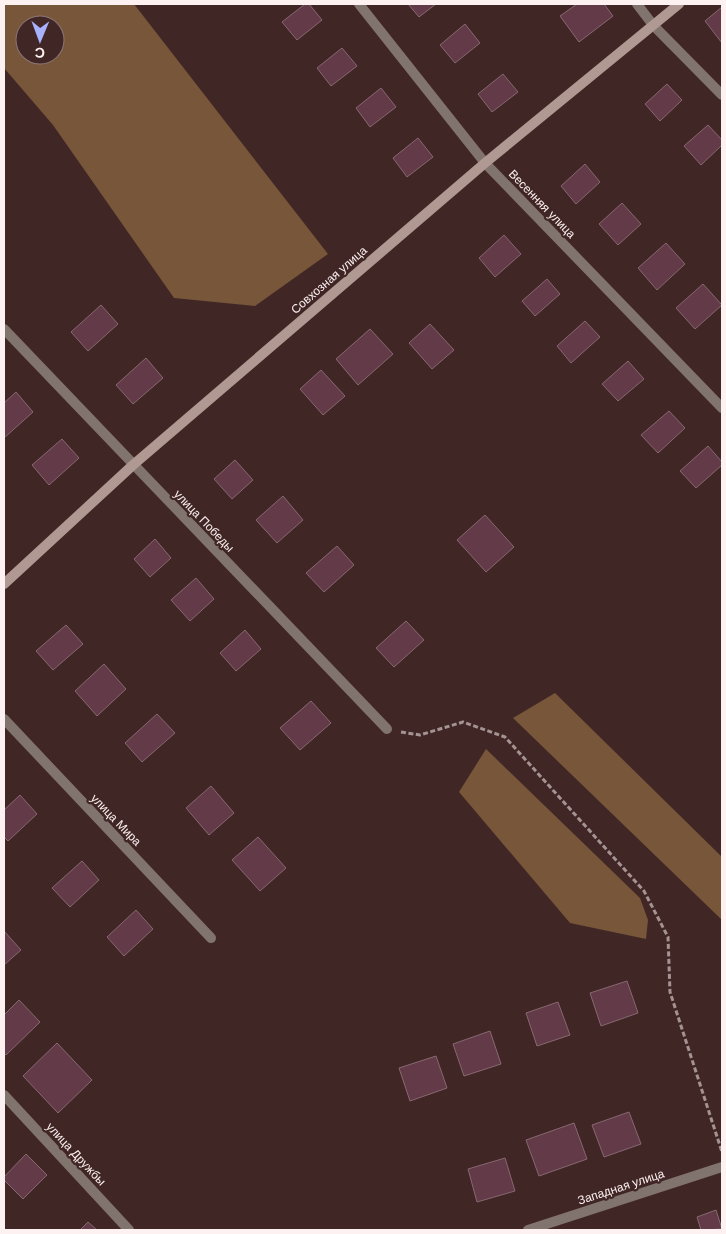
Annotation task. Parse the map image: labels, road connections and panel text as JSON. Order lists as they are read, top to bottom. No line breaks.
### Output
{"streets":{"street":["Весенняя улица","Совхозная улица","улица Победы","улица Мира","улица Дружбы","Западная улица"]},"crossings":[["Весенняя улица","Совхозная улица"],["Совхозная улица","улица Победы"]],"north":"bottom"}
